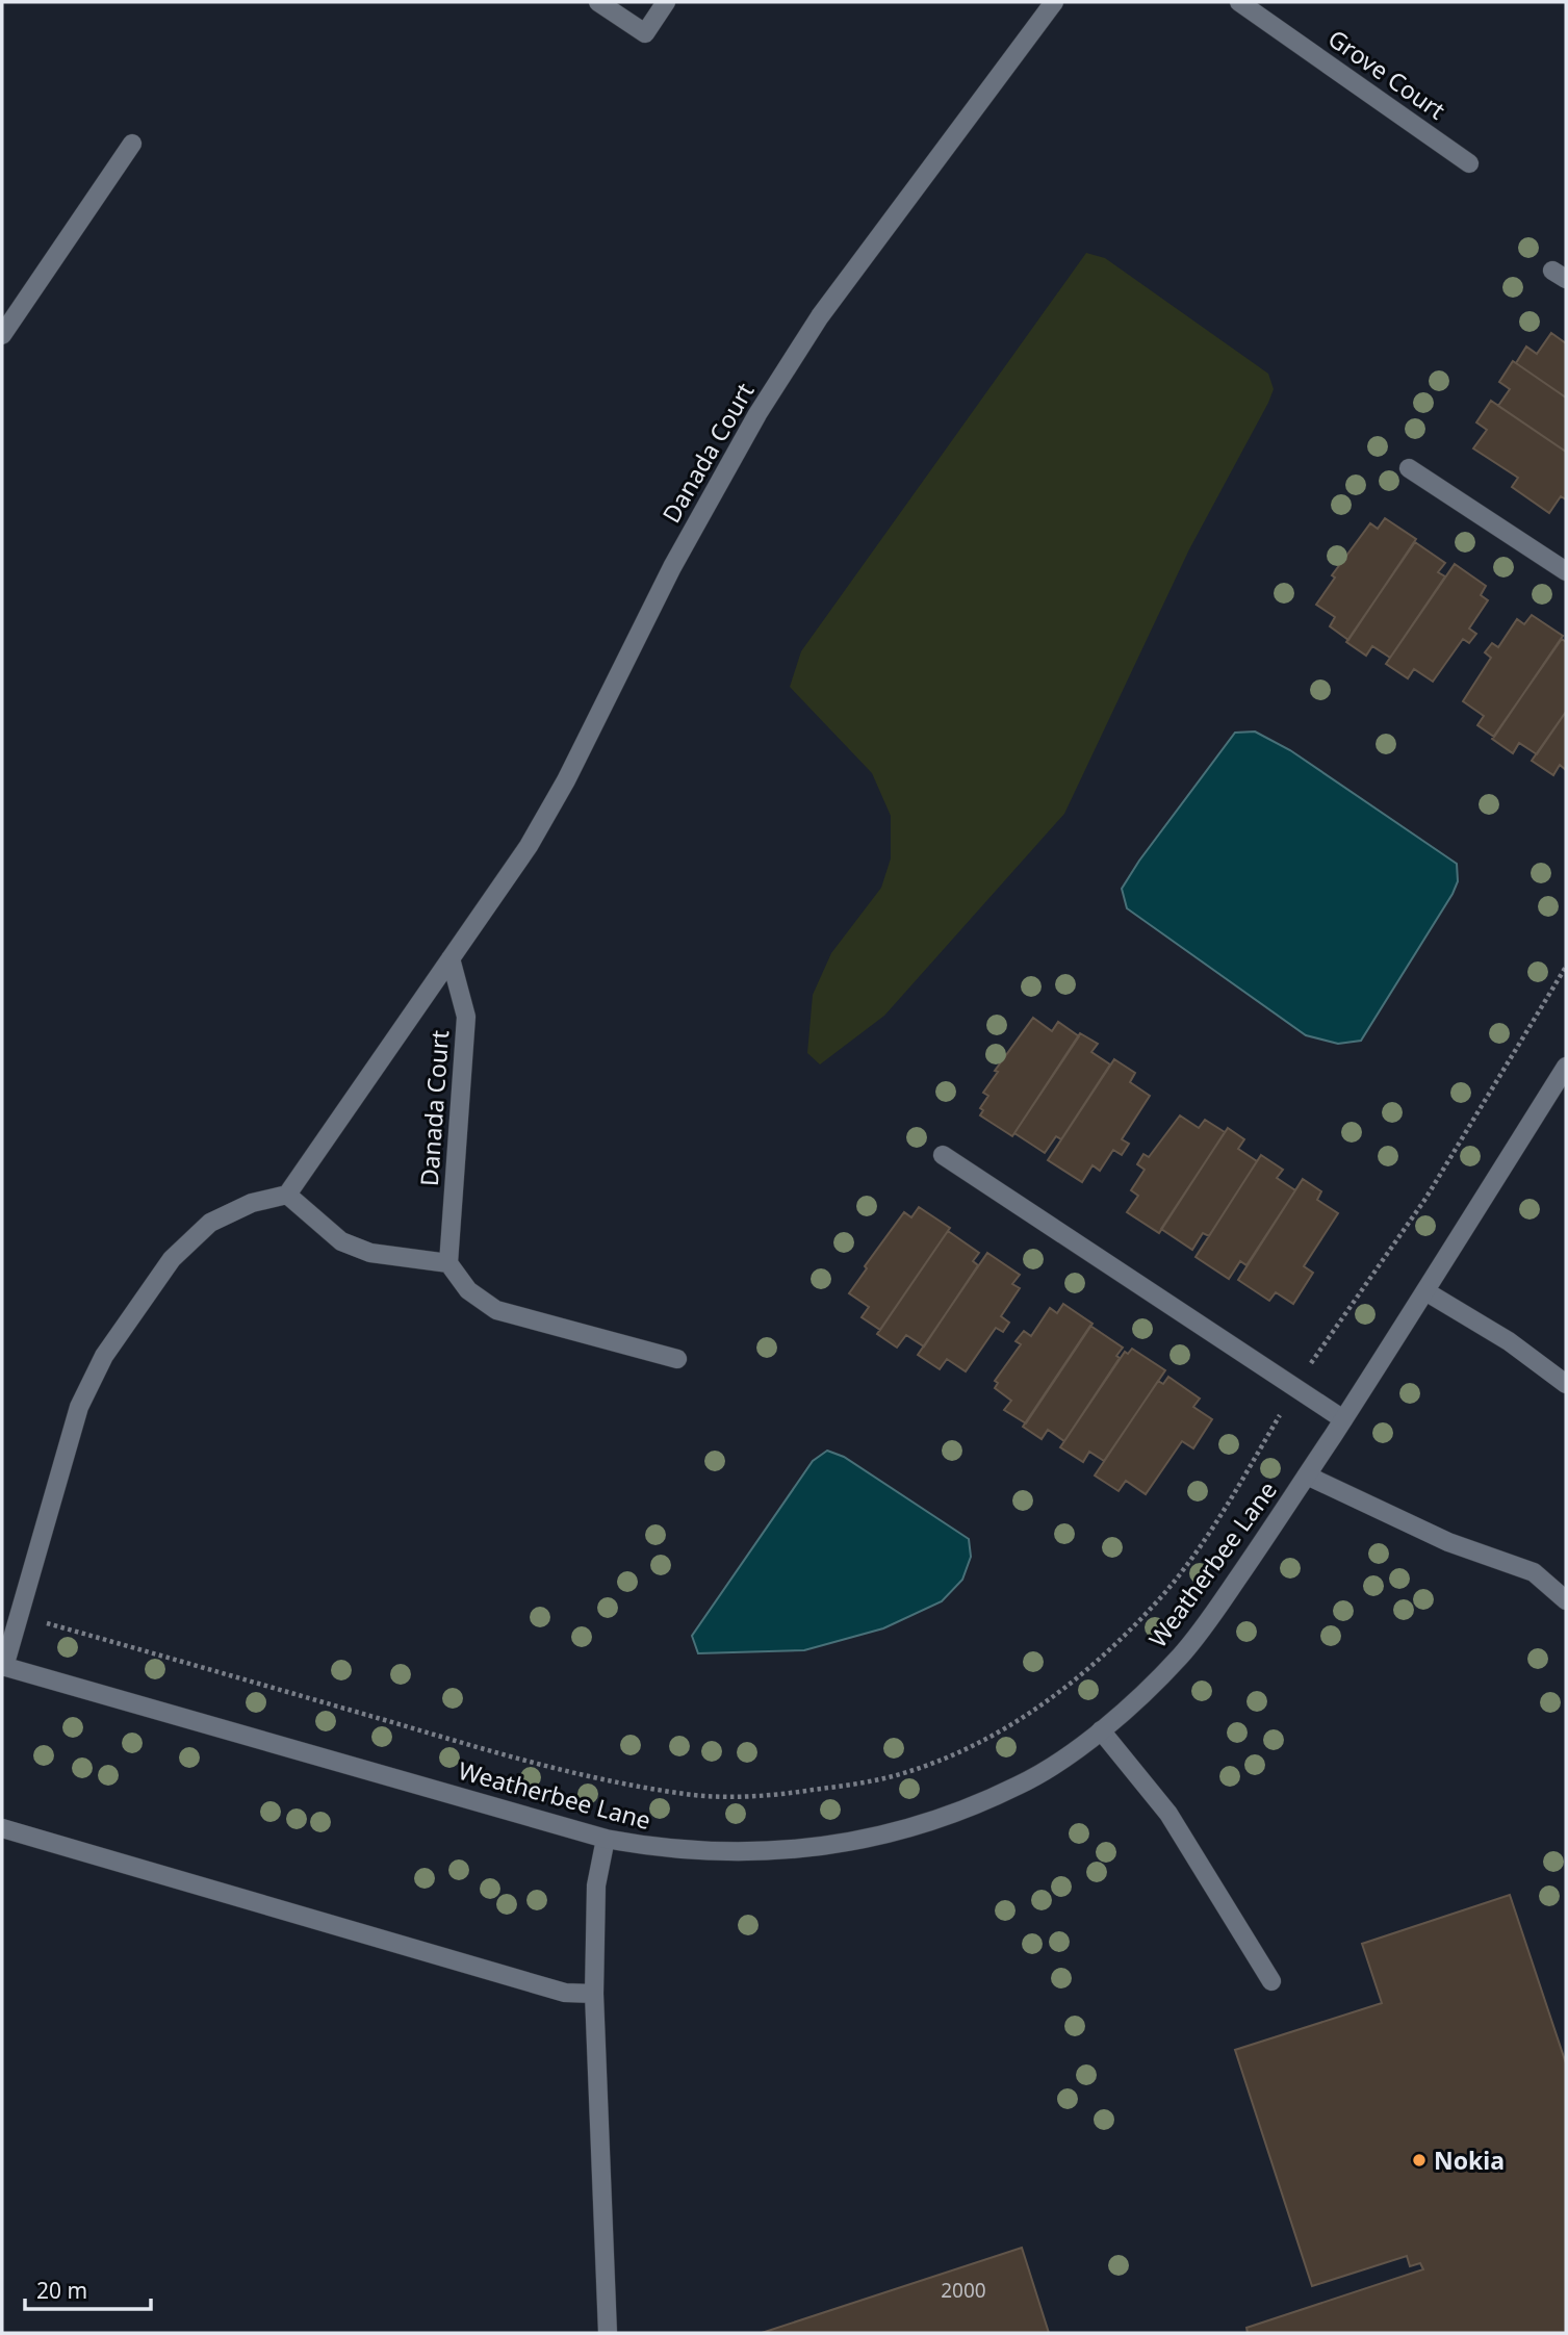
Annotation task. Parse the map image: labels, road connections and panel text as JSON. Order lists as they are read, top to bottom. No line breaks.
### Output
{"streets":{"street":["Grove Court","Danada Court","Weatherbee Lane"]},"places":["Nokia"],"house_numbers":["2000"],"scale_bar":"20 m"}
